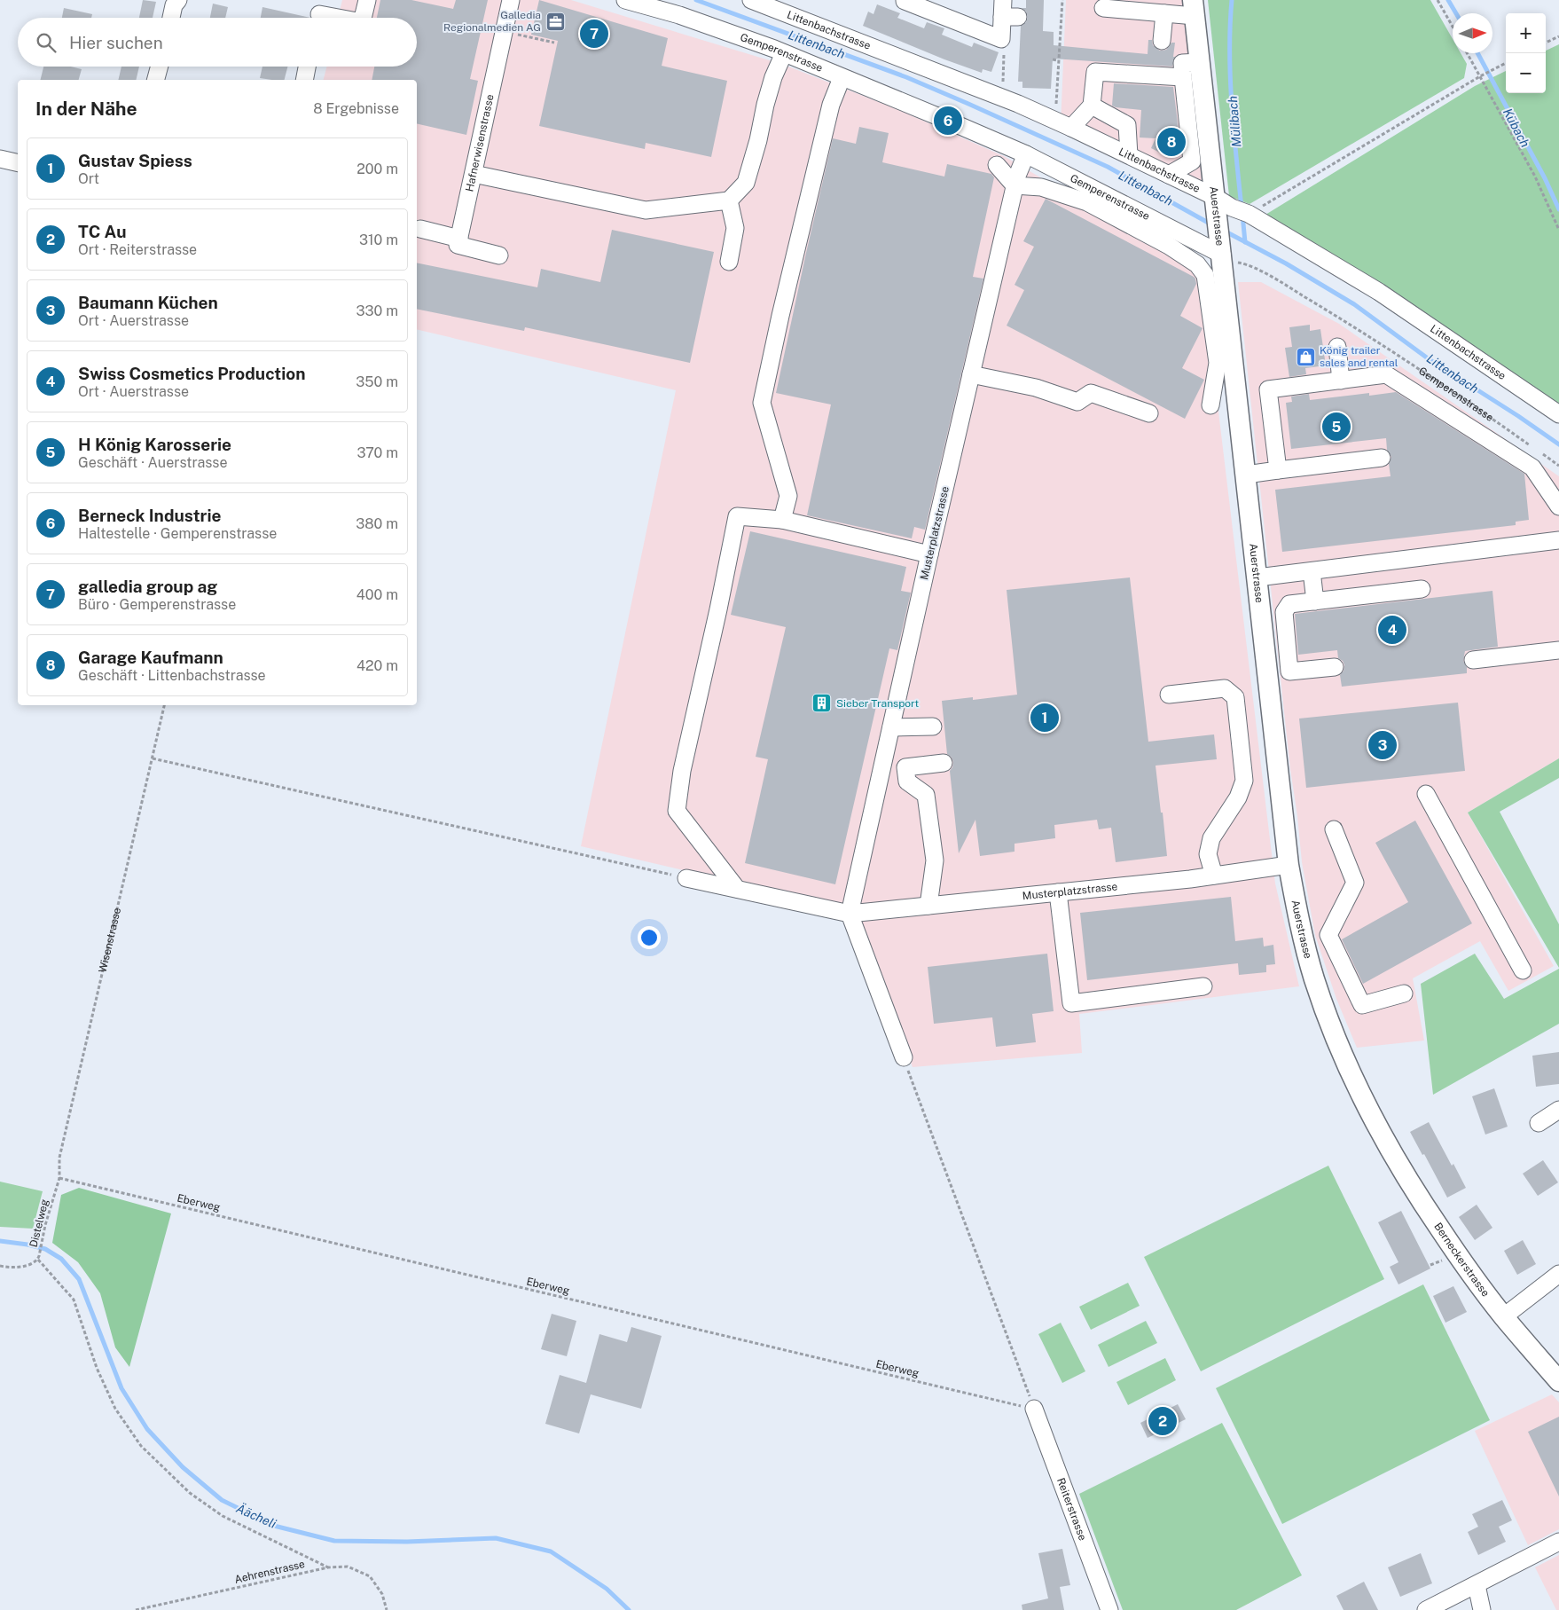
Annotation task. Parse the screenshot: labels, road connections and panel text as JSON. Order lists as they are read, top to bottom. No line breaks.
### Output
{"streets":{"main road":["Auerstrasse","Berneckerstrasse"],"street":["Littenbachstrasse","Gemperenstrasse","Hafnerwisenstrasse","Musterplatzstrasse","Reiterstrasse"],"path":["Wisenstrasse","Eberweg","Distelweg","Aehrenstrasse"]},"crossings":[["Littenbachstrasse","Auerstrasse"],["Gemperenstrasse","Auerstrasse"],["Gemperenstrasse","Musterplatzstrasse"],["Auerstrasse","Musterplatzstrasse"],["Auerstrasse","Berneckerstrasse"],["Wisenstrasse","Eberweg"],["Wisenstrasse","Distelweg"],["Eberweg","Distelweg"],["Eberweg","Reiterstrasse"]],"water":["Littenbach","Mülibach","Kübach","Äächeli"],"places":{"office":["Galledia Regionalmedien AG"],"shop":["König trailer sales and rental"],"building":["Sieber Transport"]},"north":"right","page":{"map_buttons":["+","−"],"pins":["7","6","8","5","4","1","3","2"],"search":"Hier suchen","heading":["In der Nähe","8 Ergebnisse"],"list":[{"mark":"1","name":"Gustav Spiess","note":"Ort","value":"200 m"},{"mark":"2","name":"TC Au","note":"Ort · Reiterstrasse","value":"310 m"},{"mark":"3","name":"Baumann Küchen","note":"Ort · Auerstrasse","value":"330 m"},{"mark":"4","name":"Swiss Cosmetics Production","note":"Ort · Auerstrasse","value":"350 m"},{"mark":"5","name":"H König Karosserie","note":"Geschäft · Auerstrasse","value":"370 m"},{"mark":"6","name":"Berneck Industrie","note":"Haltestelle · Gemperenstrasse","value":"380 m"},{"mark":"7","name":"galledia group ag","note":"Büro · Gemperenstrasse","value":"400 m"},{"mark":"8","name":"Garage Kaufmann","note":"Geschäft · Littenbachstrasse","value":"420 m"}]}}
